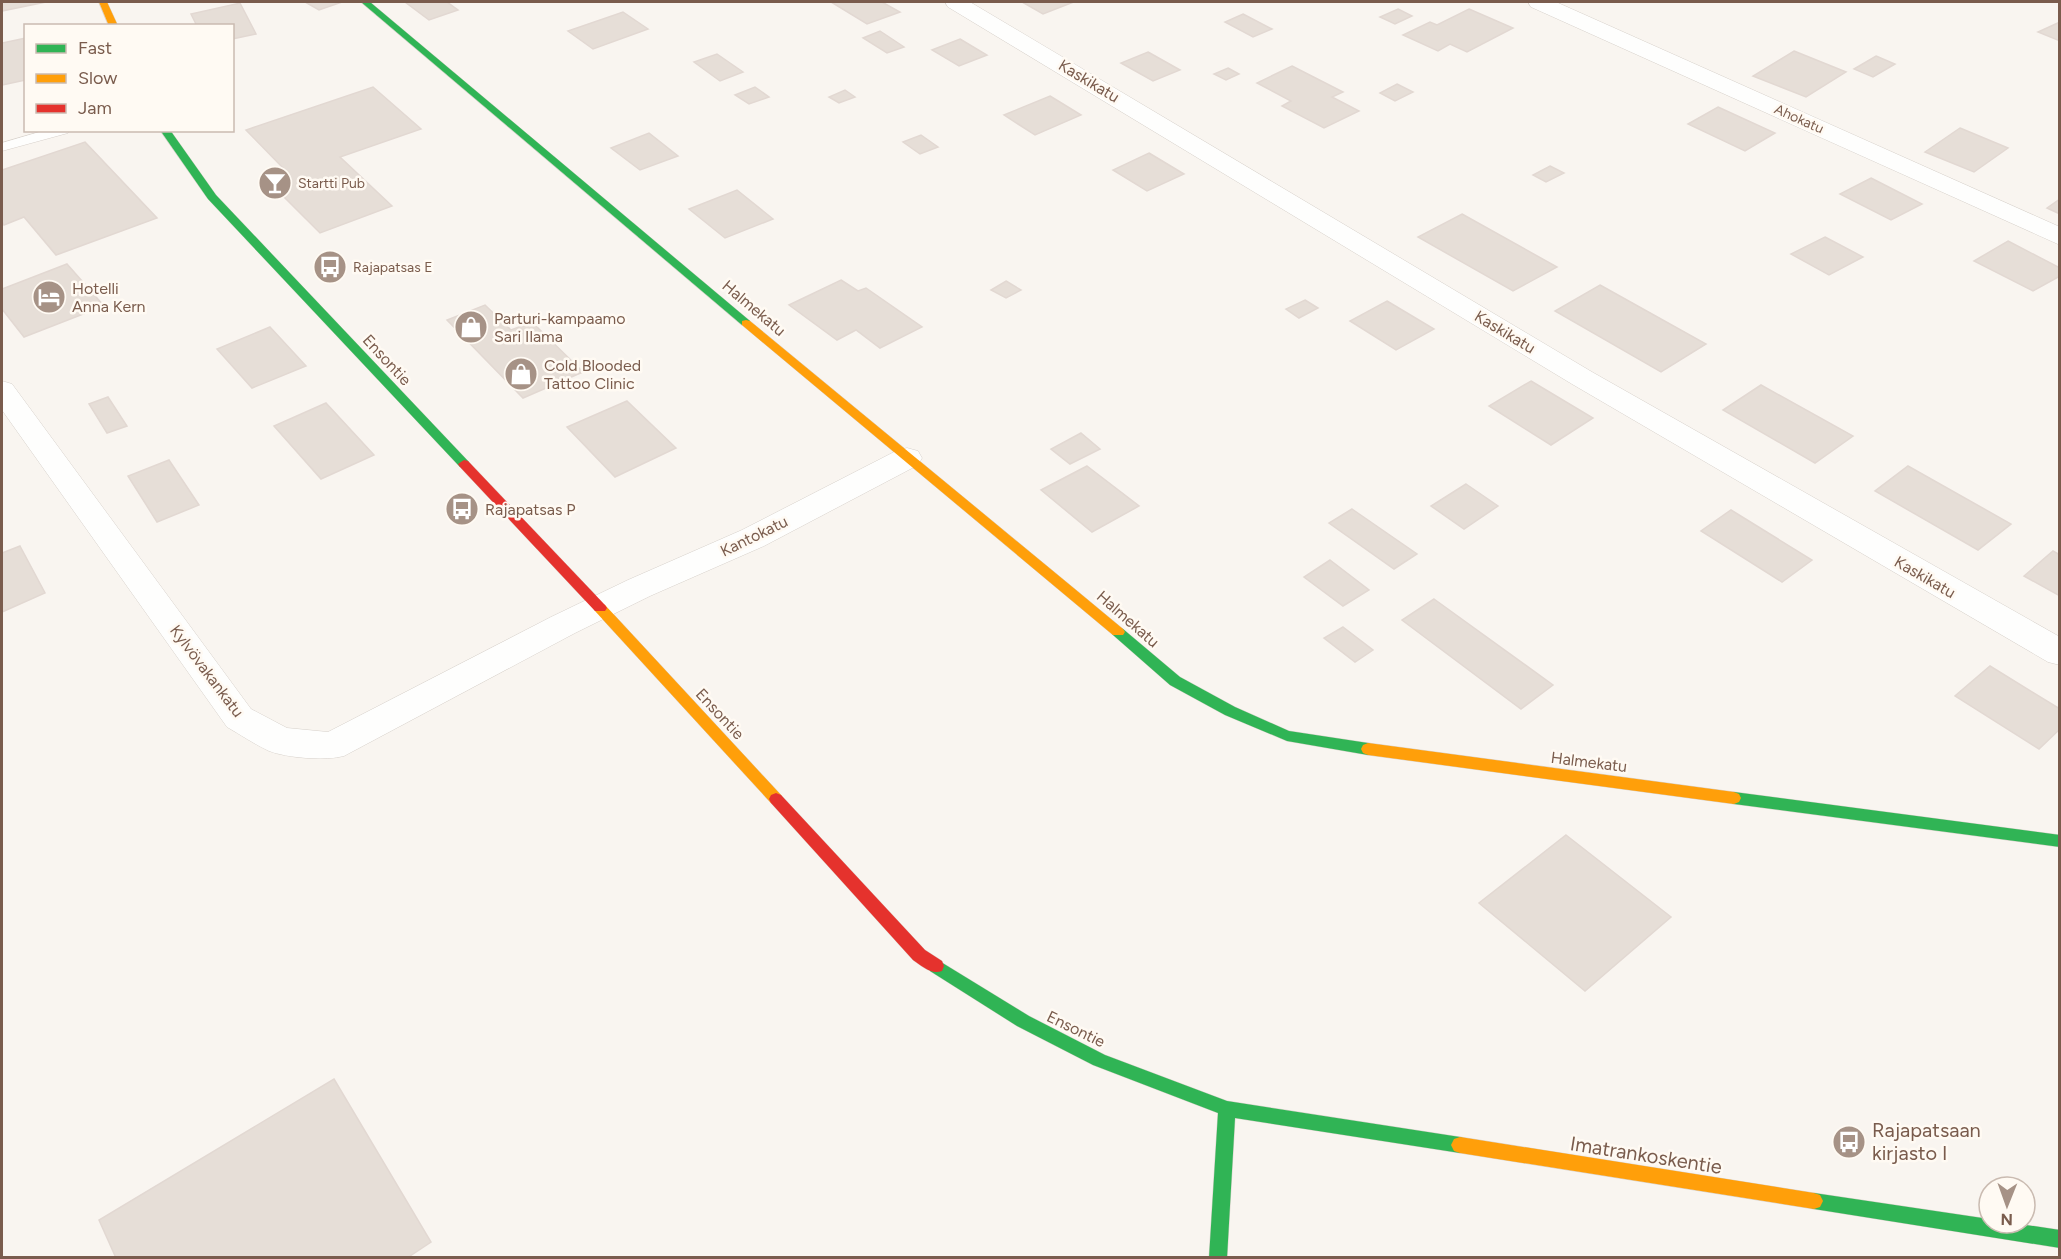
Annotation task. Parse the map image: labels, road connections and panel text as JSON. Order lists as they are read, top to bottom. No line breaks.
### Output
{"streets":{"street":["Kaskikatu","Ahokatu","Halmekatu","Ensontie","Kantokatu","Kylvövakankatu","Imatrankoskentie"]},"crossings":[["Halmekatu","Kantokatu"],["Ensontie","Kantokatu"],["Ensontie","Kylvövakankatu"],["Ensontie","Imatrankoskentie"],["Kantokatu","Kylvövakankatu"]],"places":{"bar":["Startti Pub"],"bus stop":["Rajapatsas E","Rajapatsas P","Rajapatsaan kirjasto I"],"hotel":["Hotelli Anna Kern"],"shop":["Parturi-kampaamo Sari Ilama","Cold Blooded Tattoo Clinic"]},"legend":["Fast","Slow","Jam"],"north":"bottom"}
